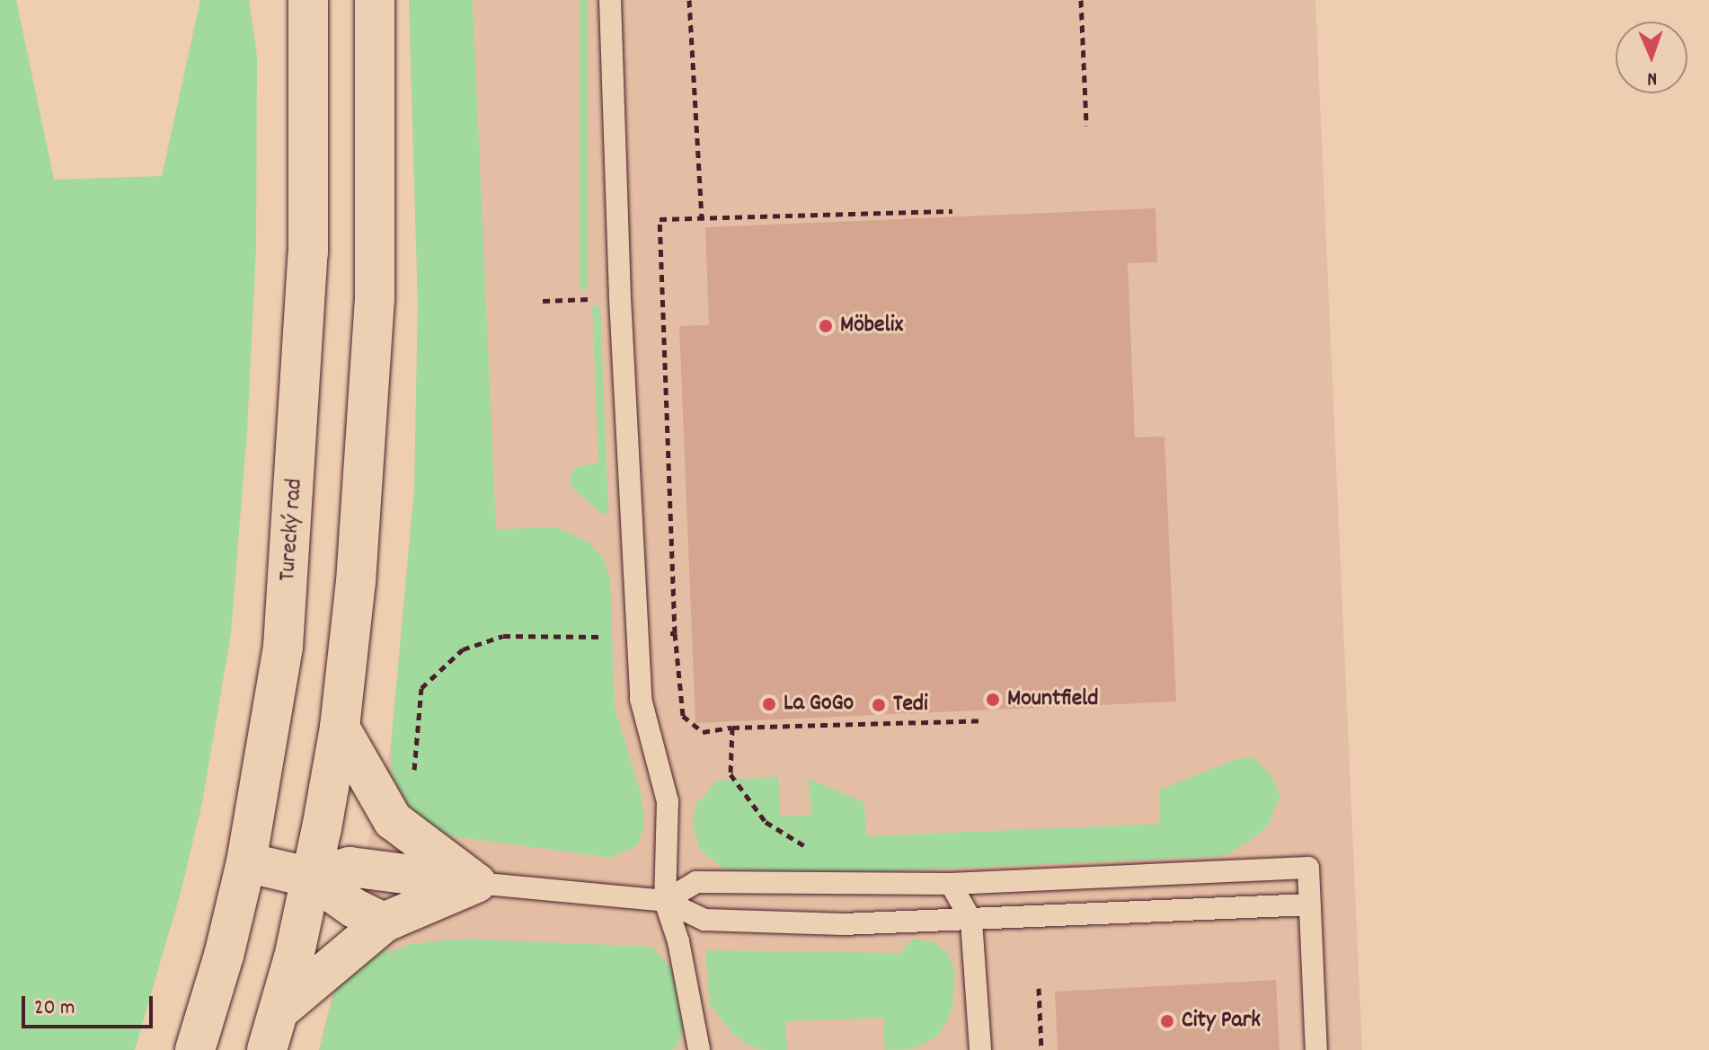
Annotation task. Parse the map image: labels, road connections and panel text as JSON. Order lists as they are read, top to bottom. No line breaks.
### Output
{"streets":{"main road":["Turecký rad"]},"places":["Möbelix","Mountfield","La GoGo","Tedi","City Park"],"scale_bar":"20 m","north":"bottom"}
